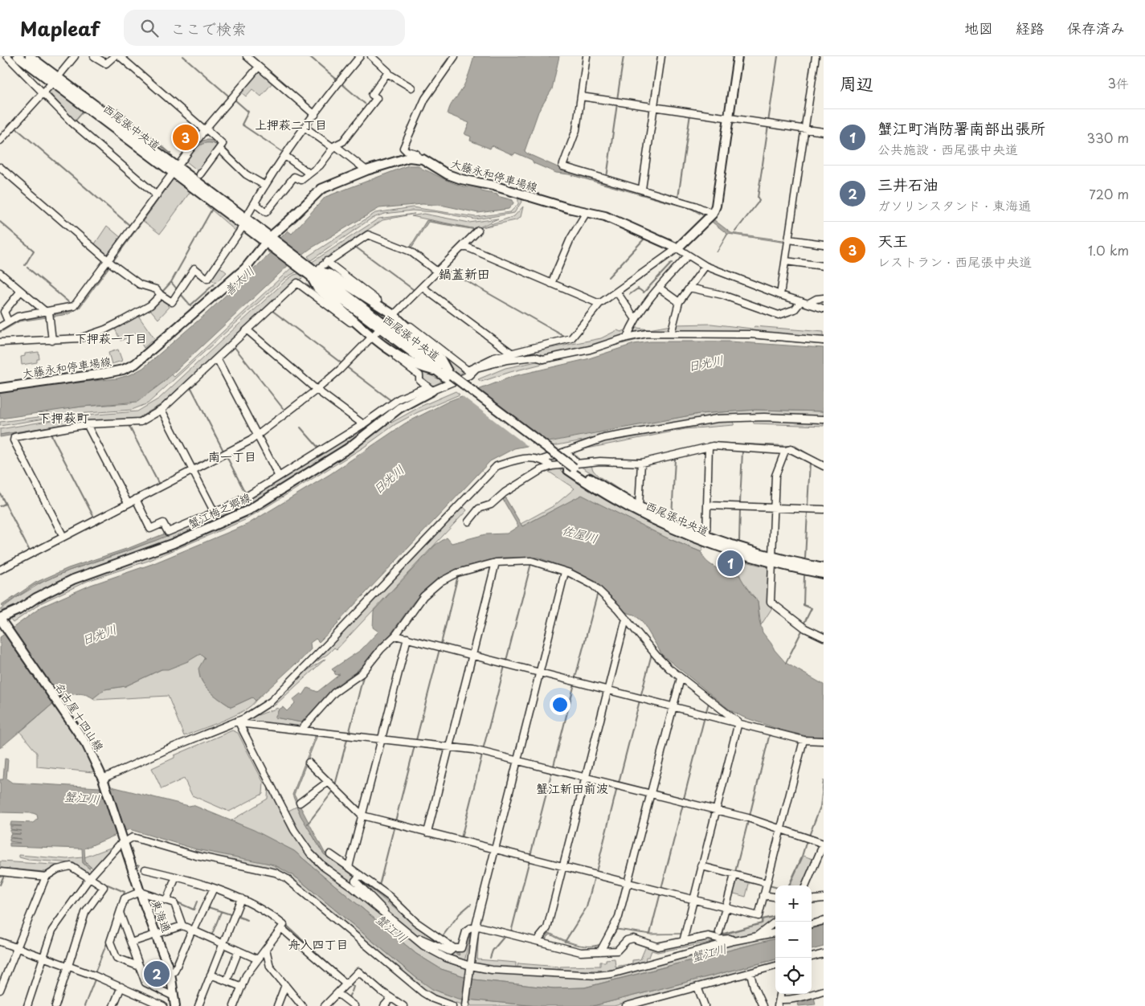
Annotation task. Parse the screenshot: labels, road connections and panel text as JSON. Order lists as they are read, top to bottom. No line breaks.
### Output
{"streets":{"main road":["西尾張中央道","大藤永和停車場線","蟹江梅之郷線","名古屋十四山線","東海通"]},"crossings":[["西尾張中央道","大藤永和停車場線"],["蟹江梅之郷線","名古屋十四山線"],["名古屋十四山線","東海通"]],"districts":["上押萩二丁目","鍋蓋新田","下押萩一丁目","下押萩町","南一丁目","蟹江新田前波","舟入四丁目"],"water":["善太川","日光川","佐屋川","蟹江川"],"page":{"header":"Mapleaf","search":"ここで検索","nav":["地図","経路","保存済み"],"heading":["周辺","3件"],"list":[{"mark":"1","name":"蟹江町消防署南部出張所","note":"公共施設 · 西尾張中央道","value":"330 m"},{"mark":"2","name":"三井石油","note":"ガソリンスタンド · 東海通","value":"720 m"},{"mark":"3","name":"天王","note":"レストラン · 西尾張中央道","value":"1.0 km"}],"pins":["3","1","2"],"map_buttons":["+","−"]}}
